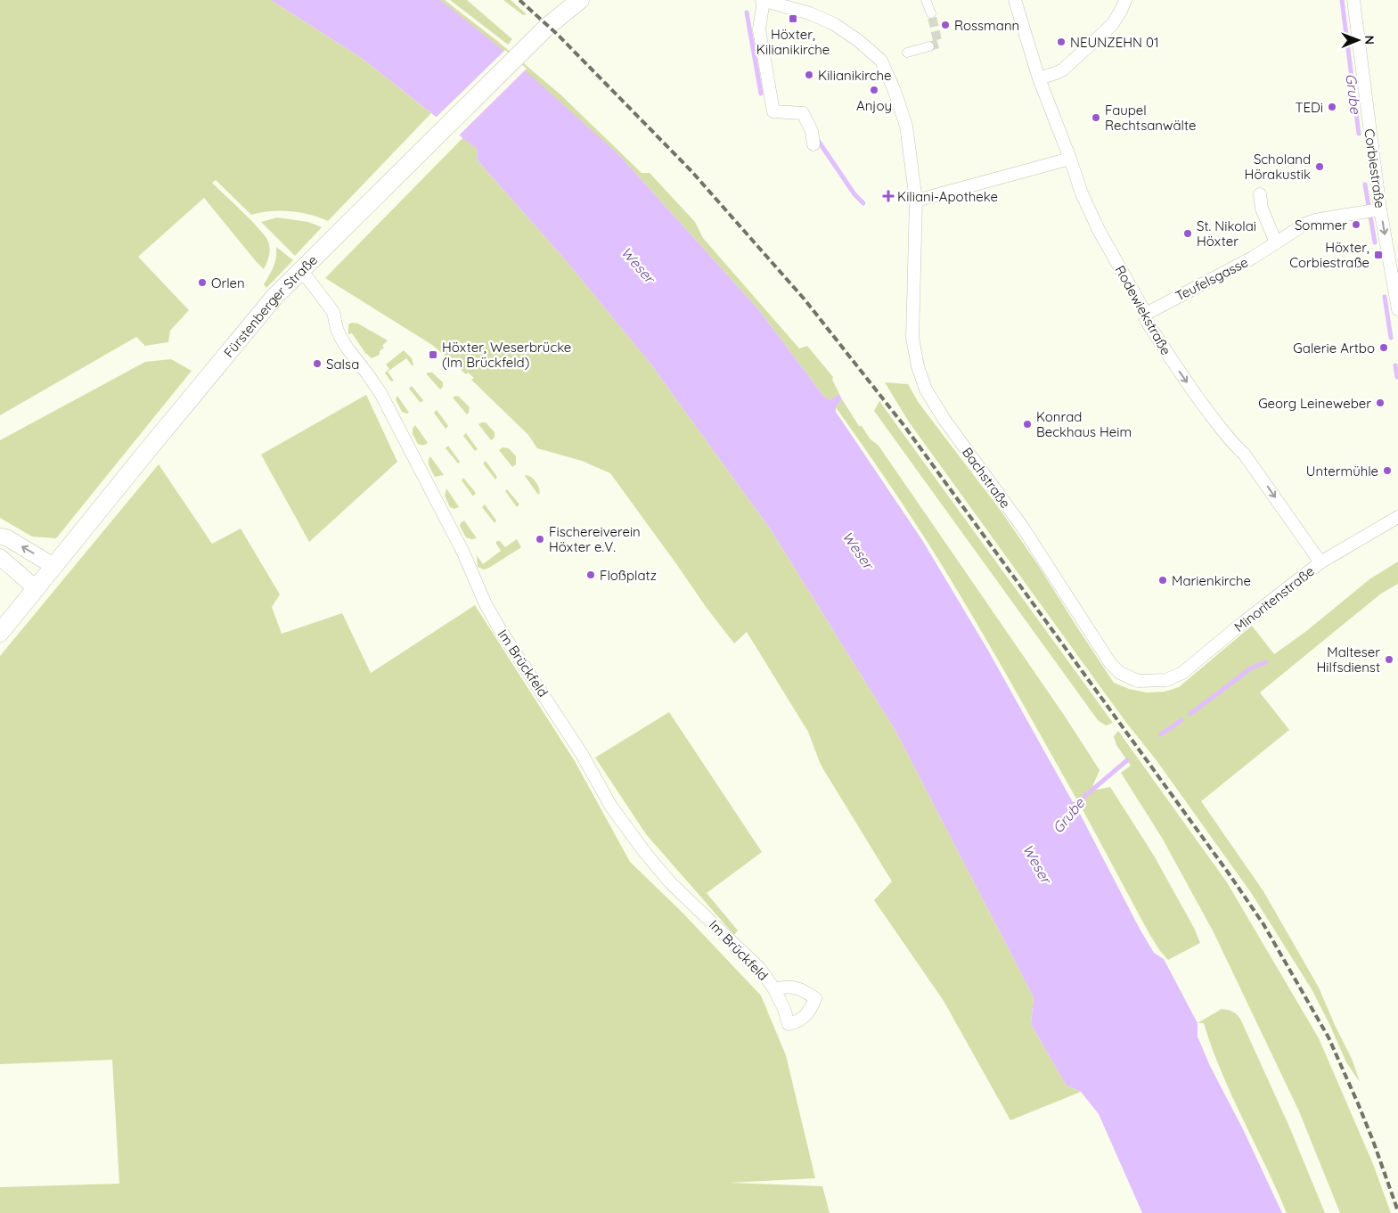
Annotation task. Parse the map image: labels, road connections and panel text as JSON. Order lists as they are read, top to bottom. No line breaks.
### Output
{"streets":{"main road":["Fürstenberger Straße"],"street":["Corbiestraße","Teufelsgasse","Rodewiekstraße","Bachstraße","Minoritenstraße","Im Brückfeld"]},"crossings":[["Corbiestraße","Teufelsgasse"],["Teufelsgasse","Rodewiekstraße"],["Fürstenberger Straße","Im Brückfeld"],["Rodewiekstraße","Minoritenstraße"],["Bachstraße","Minoritenstraße"]],"one_way":["Rodewiekstraße"],"water":["Grube","Weser"],"places":{"transit":["Höxter, Kilianikirche","Höxter, Corbiestraße","Höxter, Weserbrücke (Im Brückfeld)"],"other":["Rossmann","NEUNZEHN 01","Kilianikirche","Anjoy","TEDi","Faupel Rechtsanwälte","Scholand Hörakustik","Sommer","St. Nikolai Höxter","Orlen","Galerie Artbo","Salsa","Georg Leineweber","Konrad Beckhaus Heim","Untermühle","Fischereiverein Höxter e.V.","Floßplatz","Marienkirche","Malteser Hilfsdienst"],"health":["Kiliani-Apotheke"]},"north":"right"}
